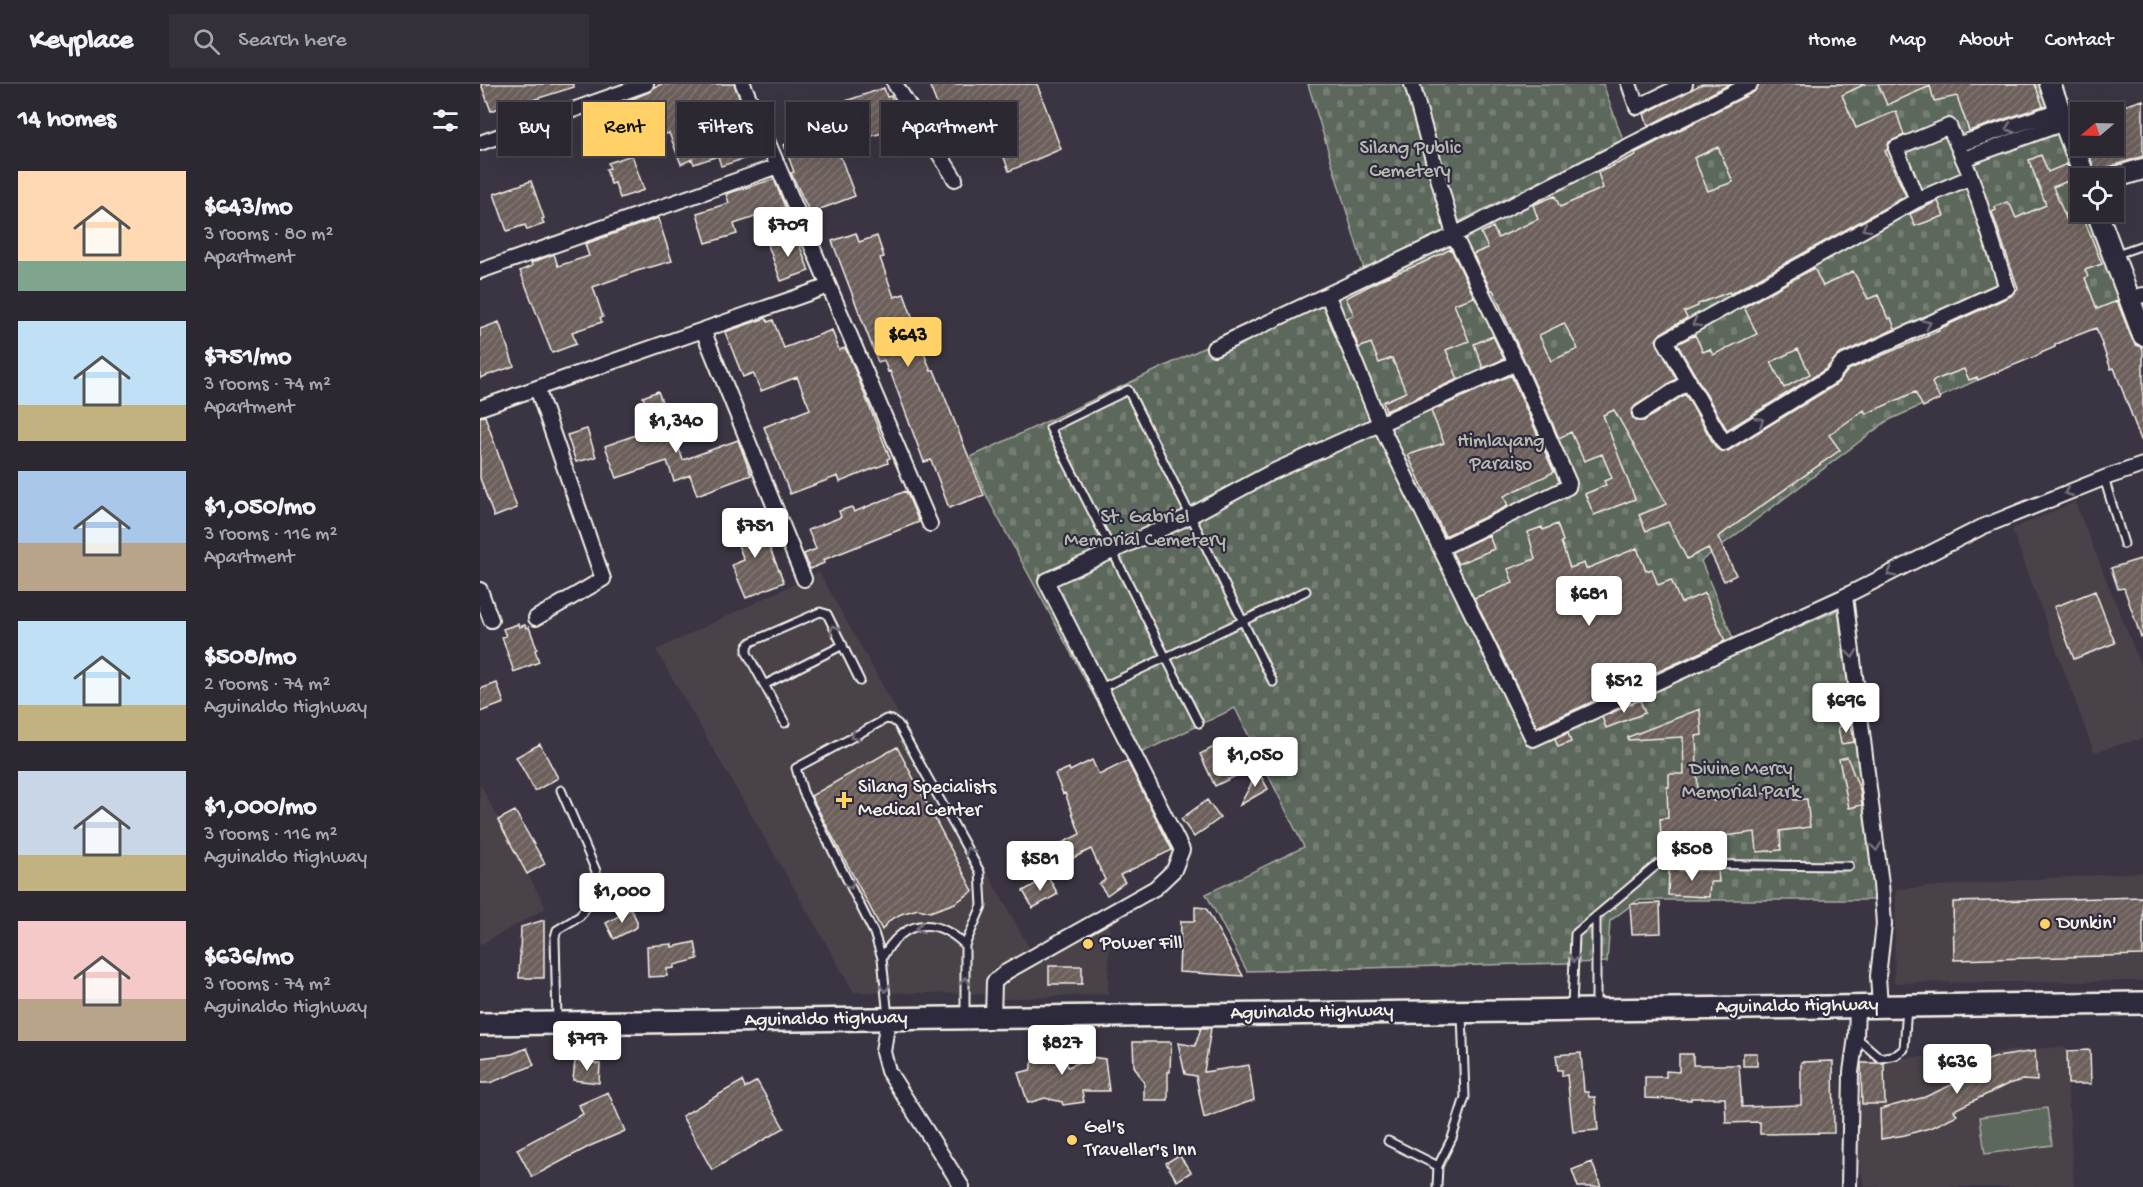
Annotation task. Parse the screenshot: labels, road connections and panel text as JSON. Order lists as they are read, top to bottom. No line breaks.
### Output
{"streets":{"main road":["Aguinaldo Highway"]},"parks":["Silang Public Cemetery","Himlayang Paraiso","St. Gabriel Memorial Cemetery","Divine Mercy Memorial Park"],"places":{"health":["Silang Specialists Medical Center"],"other":["Dunkin'","Power Fill","Gel's Traveller's Inn"]},"north":"left","page":{"header":"Keyplace","search":"Search here","nav":["Home","Map","About","Contact"],"heading":"14 homes","chip":["Buy","Rent","Filters","New","Apartment"],"list":[{"name":"$643/mo","note":"3 rooms · 80 m² · Apartment"},{"name":"$751/mo","note":"3 rooms · 74 m² · Apartment"},{"name":"$1,050/mo","note":"3 rooms · 116 m² · Apartment"},{"name":"$508/mo","note":"2 rooms · 74 m² · Aguinaldo Highway"},{"name":"$1,000/mo","note":"3 rooms · 116 m² · Aguinaldo Highway"},{"name":"$636/mo","note":"3 rooms · 74 m² · Aguinaldo Highway"}],"price":["$709","$643","$1,340","$751","$681","$512","$696","$1,050","$508","$581","$1,000","$797","$827","$636"]}}
